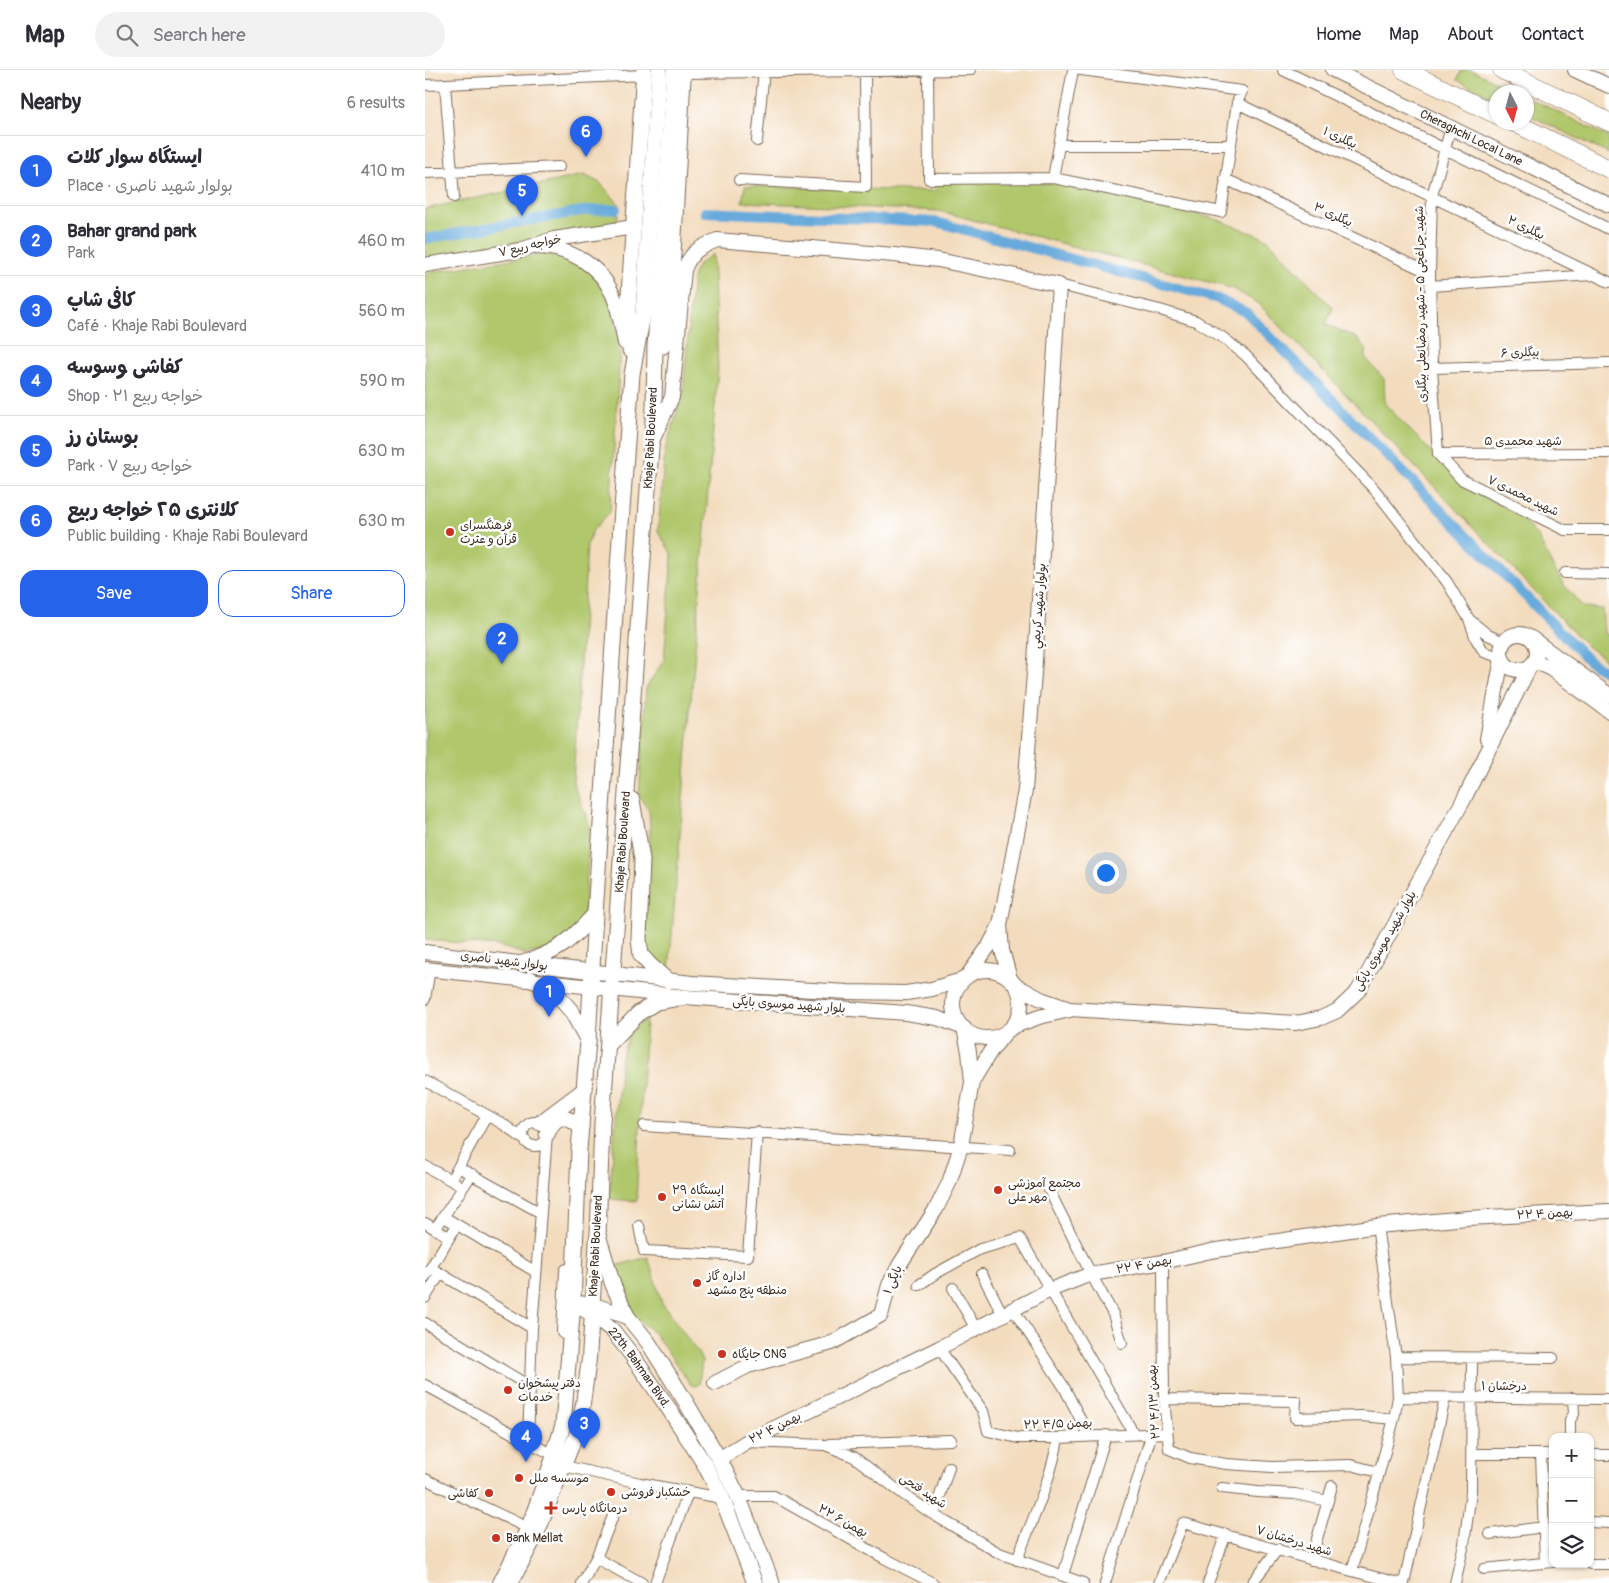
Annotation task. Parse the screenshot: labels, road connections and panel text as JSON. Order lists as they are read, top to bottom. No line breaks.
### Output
{"streets":{"main road":["Khaje Rabi Boulevard","22th. Bahman Blvd."],"street":["Cheraghchi Local Lane","بیگلری ۱","بیگلری ۳","بیگلری ۲","خواجه ربیع ۷","شهید چراغچی ۵ - شهید رمضانعلی بیگلری","بیگلری ۶","شهید محمدی ۵","شهید محمدی ۷","بولوار شهيد كريمي","بلوار شهید موسوی بایگی","بولوار شهید ناصری","۲۲ بهمن ۴","بایگی ۱","درخشان ۱","۲۲ بهمن ۴/۱۳","۲۲ بهمن ۴/۵","شهید فتحی","۲۲ بهمن ۶","شهید درخشان ۷"]},"crossings":[["Cheraghchi Local Lane","شهید چراغچی ۵ - شهید رمضانعلی بیگلری"],["بیگلری ۱","بیگلری ۲"],["بیگلری ۱","شهید چراغچی ۵ - شهید رمضانعلی بیگلری"],["بیگلری ۳","شهید چراغچی ۵ - شهید رمضانعلی بیگلری"],["بیگلری ۲","شهید چراغچی ۵ - شهید رمضانعلی بیگلری"],["شهید چراغچی ۵ - شهید رمضانعلی بیگلری","بیگلری ۶"],["شهید چراغچی ۵ - شهید رمضانعلی بیگلری","شهید محمدی ۵"],["شهید چراغچی ۵ - شهید رمضانعلی بیگلری","شهید محمدی ۷"],["Khaje Rabi Boulevard","بلوار شهید موسوی بایگی"],["Khaje Rabi Boulevard","بولوار شهید ناصری"],["Khaje Rabi Boulevard","22th. Bahman Blvd."],["شهید محمدی ۵","شهید محمدی ۷"],["بولوار شهيد كريمي","بلوار شهید موسوی بایگی"],["بلوار شهید موسوی بایگی","بولوار شهید ناصری"],["۲۲ بهمن ۴","22th. Bahman Blvd."],["۲۲ بهمن ۴","۲۲ بهمن ۴/۱۳"],["۲۲ بهمن ۴","۲۲ بهمن ۴/۵"],["۲۲ بهمن ۴","شهید فتحی"],["22th. Bahman Blvd.","۲۲ بهمن ۶"],["۲۲ بهمن ۴/۱۳","۲۲ بهمن ۴/۵"]],"places":{"other":["فرهنگسرای قرآن و عترت","مجتمع آموزشی مهر علی","ایستگاه ۲۹ آتش نشانی","اداره گاز منطقه پنج مشهد","جایگاه CNG","دفتر پیشخوان خدمات","موسسه ملل","خشکبار فروشی","کفاشی","Bank Mellat"],"health":["درمانگاه پارس"]},"north":"bottom","page":{"header":"Map","search":"Search here","nav":["Home","Map","About","Contact"],"heading":["Nearby","6 results"],"pins":["6","5","2","1","3","4"],"list":[{"mark":"1","name":"ایستگاه سوار کلات","note":"Place · بولوار شهید ناصری","value":"410 m"},{"mark":"2","name":"Bahar grand park","note":"Park","value":"460 m"},{"mark":"3","name":"کافی شاپ","note":"Café · Khaje Rabi Boulevard","value":"560 m"},{"mark":"4","name":"کفاشی وسوسه","note":"Shop · خواجه ربیع ۲۱","value":"590 m"},{"mark":"5","name":"بوستان رز","note":"Park · خواجه ربیع ۷","value":"630 m"},{"mark":"6","name":"کلانتری ٢۵ خواجه ربیع","note":"Public building · Khaje Rabi Boulevard","value":"630 m"}],"buttons":["Save","Share"],"map_buttons":["+","−"]}}
